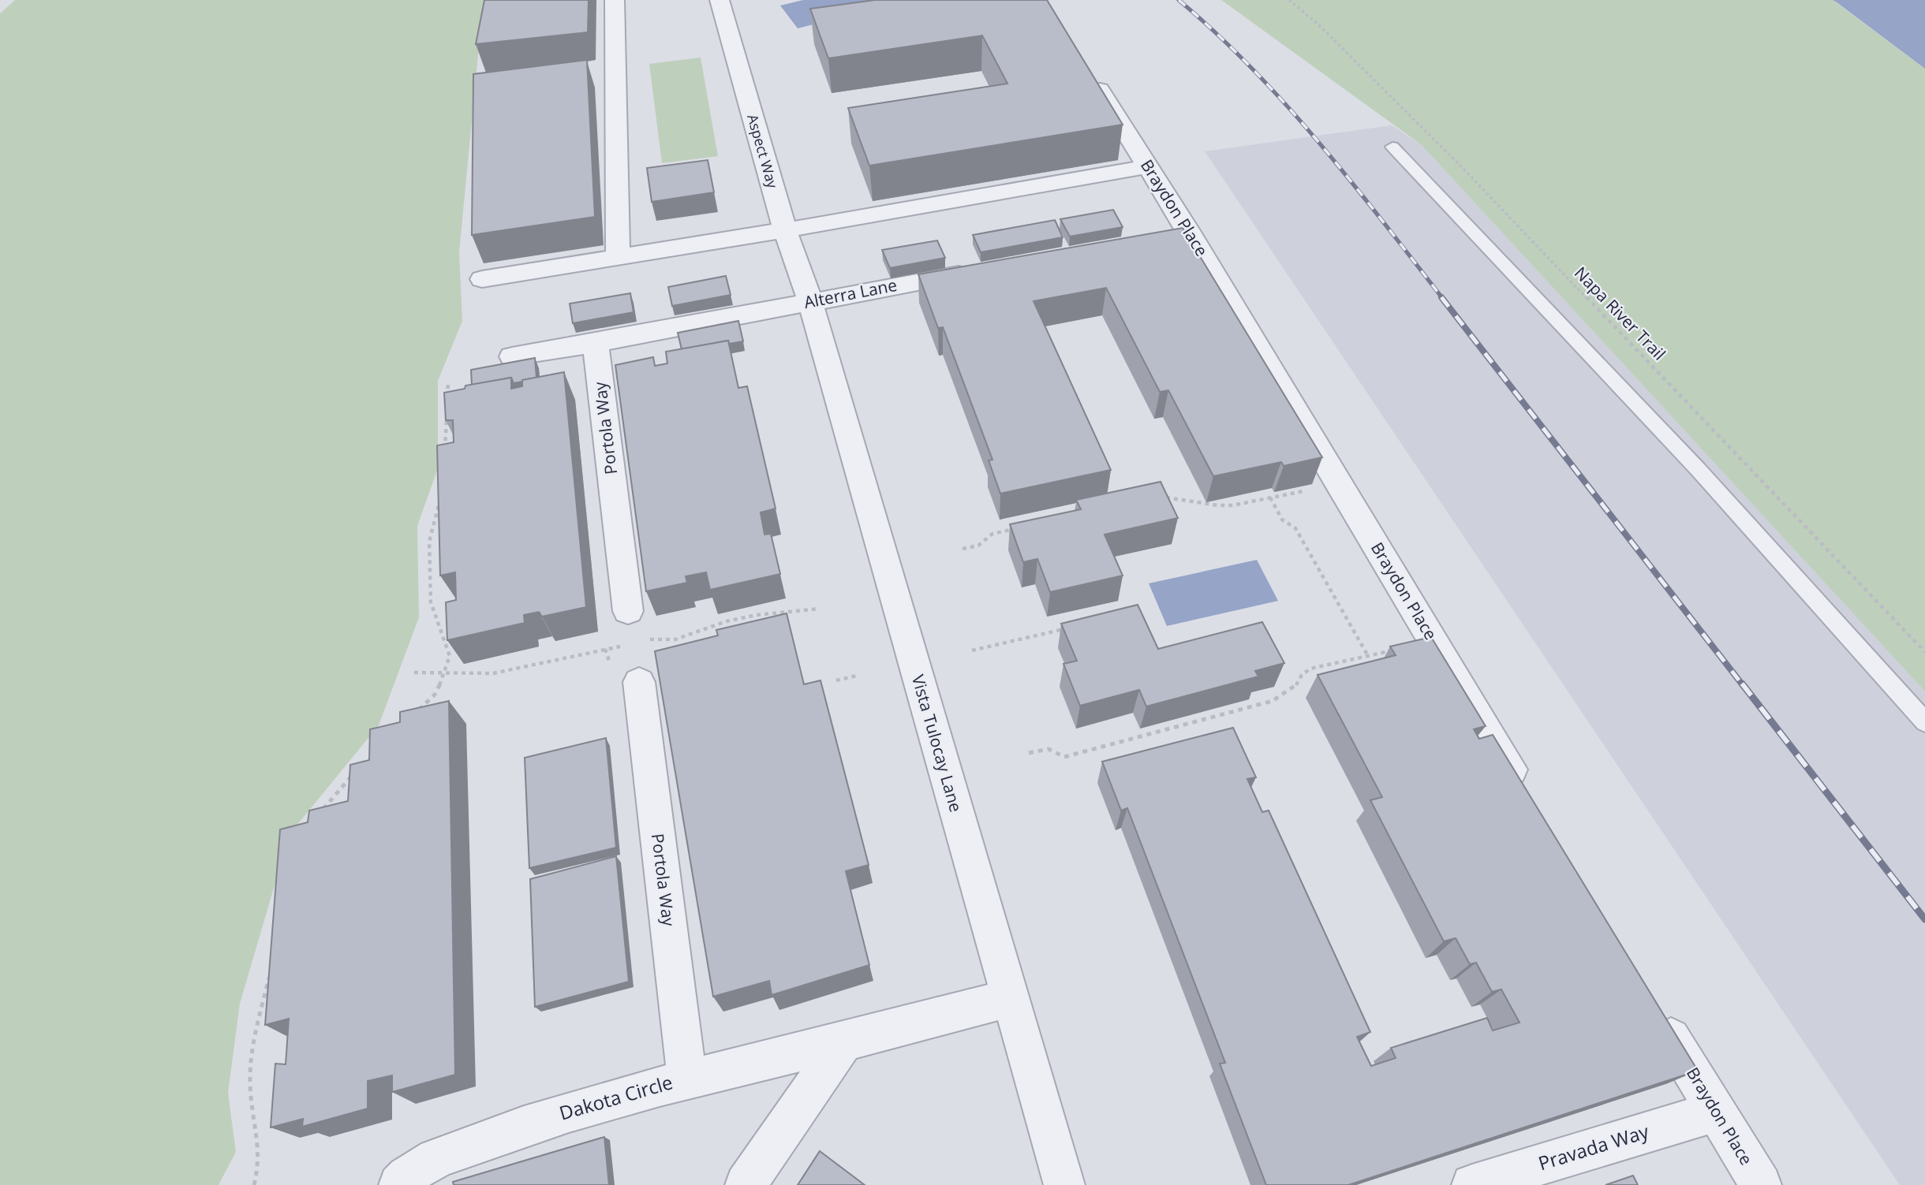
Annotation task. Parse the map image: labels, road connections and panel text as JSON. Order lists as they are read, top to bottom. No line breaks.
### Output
{"streets":{"street":["Aspect Way","Braydon Place","Alterra Lane","Portola Way","Vista Tulocay Lane","Dakota Circle","Pravada Way"],"path":["Napa River Trail"]},"crossings":[["Aspect Way","Alterra Lane"],["Aspect Way","Vista Tulocay Lane"],["Braydon Place","Pravada Way"],["Alterra Lane","Portola Way"],["Alterra Lane","Vista Tulocay Lane"],["Portola Way","Dakota Circle"],["Vista Tulocay Lane","Dakota Circle"]]}
